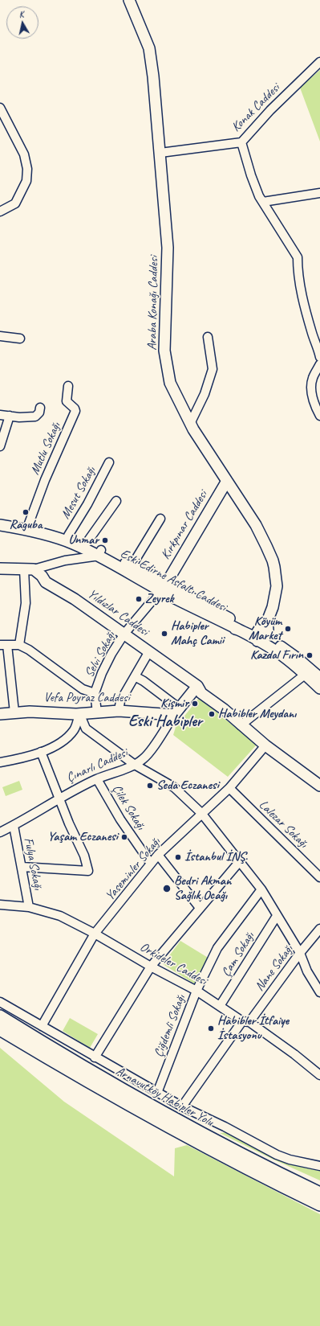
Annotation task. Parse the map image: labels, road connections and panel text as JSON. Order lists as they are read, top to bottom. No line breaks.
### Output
{"streets":{"highway":["Arnavutköy Habipler Yolu"],"main road":["Araba Konağı Caddesi","Kırkpınar Caddesi","Eski Edirne Asfaltı Caddesi","Yıldızlar Caddesi","Vefa Poyraz Caddesi","Çınarlı Caddesi"],"street":["Konak Caddesi","Mutlu Sokağı","Mesut Sokağı","Selvi Sokağı","Çilek Sokağı","Lalezar Sokağı","Fulya Sokağı","Yaseminler Sokağı","Çam Sokağı","Orkideler Caddesi","Nane Sokağı","Çiğdemli Sokağı"]},"crossings":[["Konak Caddesi","Araba Konağı Caddesi"],["Araba Konağı Caddesi","Kırkpınar Caddesi"],["Araba Konağı Caddesi","Eski Edirne Asfaltı Caddesi"],["Mutlu Sokağı","Eski Edirne Asfaltı Caddesi"],["Mesut Sokağı","Eski Edirne Asfaltı Caddesi"],["Kırkpınar Caddesi","Eski Edirne Asfaltı Caddesi"],["Kırkpınar Caddesi","Selvi Sokağı"],["Eski Edirne Asfaltı Caddesi","Selvi Sokağı"],["Yıldızlar Caddesi","Selvi Sokağı"],["Yıldızlar Caddesi","Çınarlı Caddesi"],["Selvi Sokağı","Vefa Poyraz Caddesi"],["Vefa Poyraz Caddesi","Çınarlı Caddesi"],["Çınarlı Caddesi","Çilek Sokağı"],["Çınarlı Caddesi","Fulya Sokağı"],["Çilek Sokağı","Yaseminler Sokağı"],["Lalezar Sokağı","Yaseminler Sokağı"],["Fulya Sokağı","Orkideler Caddesi"],["Yaseminler Sokağı","Orkideler Caddesi"],["Çam Sokağı","Orkideler Caddesi"],["Orkideler Caddesi","Nane Sokağı"],["Orkideler Caddesi","Çiğdemli Sokağı"]],"districts":["Eski Habipler"],"places":["Raguba","Unmar","Zeyrek","Köyüm Market","Habipler Mahç Camii","Kazdal Fırın","Kişmir","Habibler Meydanı","Seda Eczanesi","Yaşam Eczanesi","İstanbul İNŞ.","Bedri Akman Sağlık Ocağı","Habibler İtfaiye İstasyonu"],"north":"top"}
